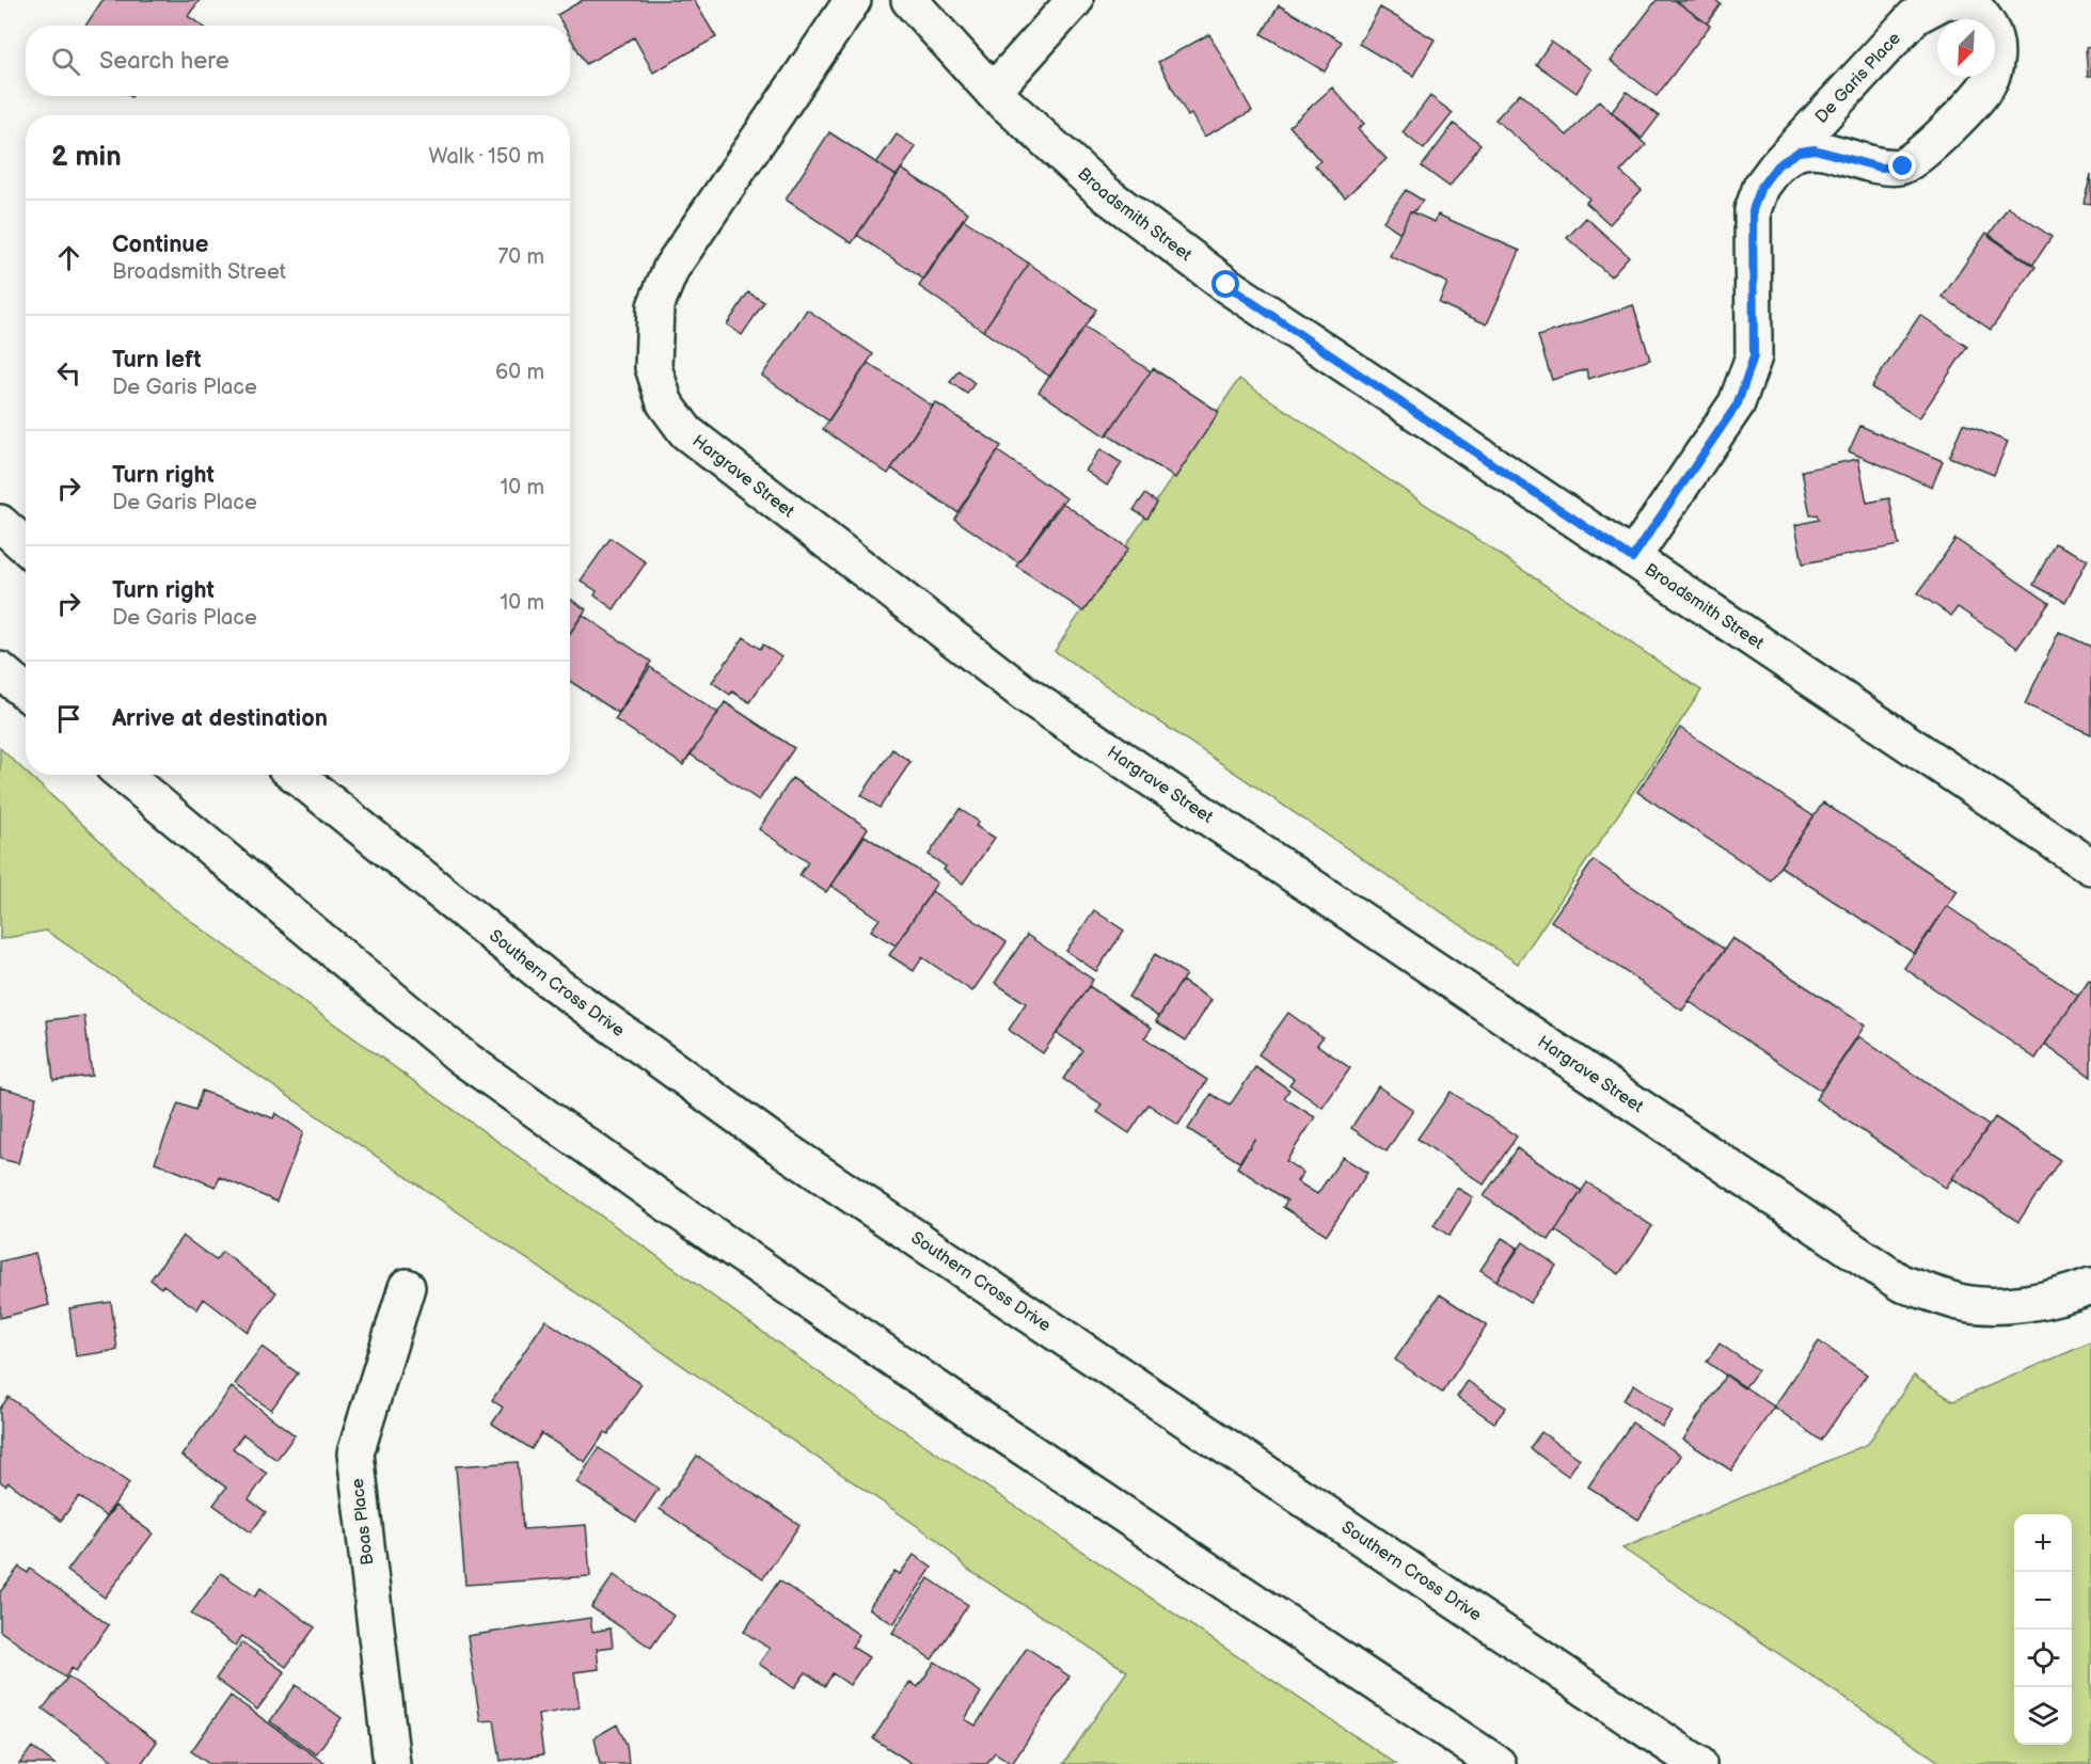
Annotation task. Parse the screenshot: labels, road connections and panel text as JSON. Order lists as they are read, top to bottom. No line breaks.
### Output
{"streets":{"street":["De Garis Place","Broadsmith Street","Hargrave Street","Southern Cross Drive","Boas Place"]},"crossings":[["De Garis Place","Broadsmith Street"]],"north":"bottom left","page":{"search":"Search here","heading":["2 min","Walk · 150 m"],"list":[["Continue","Broadsmith Street","70 m"],["Turn left","De Garis Place","60 m"],["Turn right","De Garis Place","10 m"],["Turn right","De Garis Place","10 m"],"Arrive at destination"],"map_buttons":["+","−"]}}
